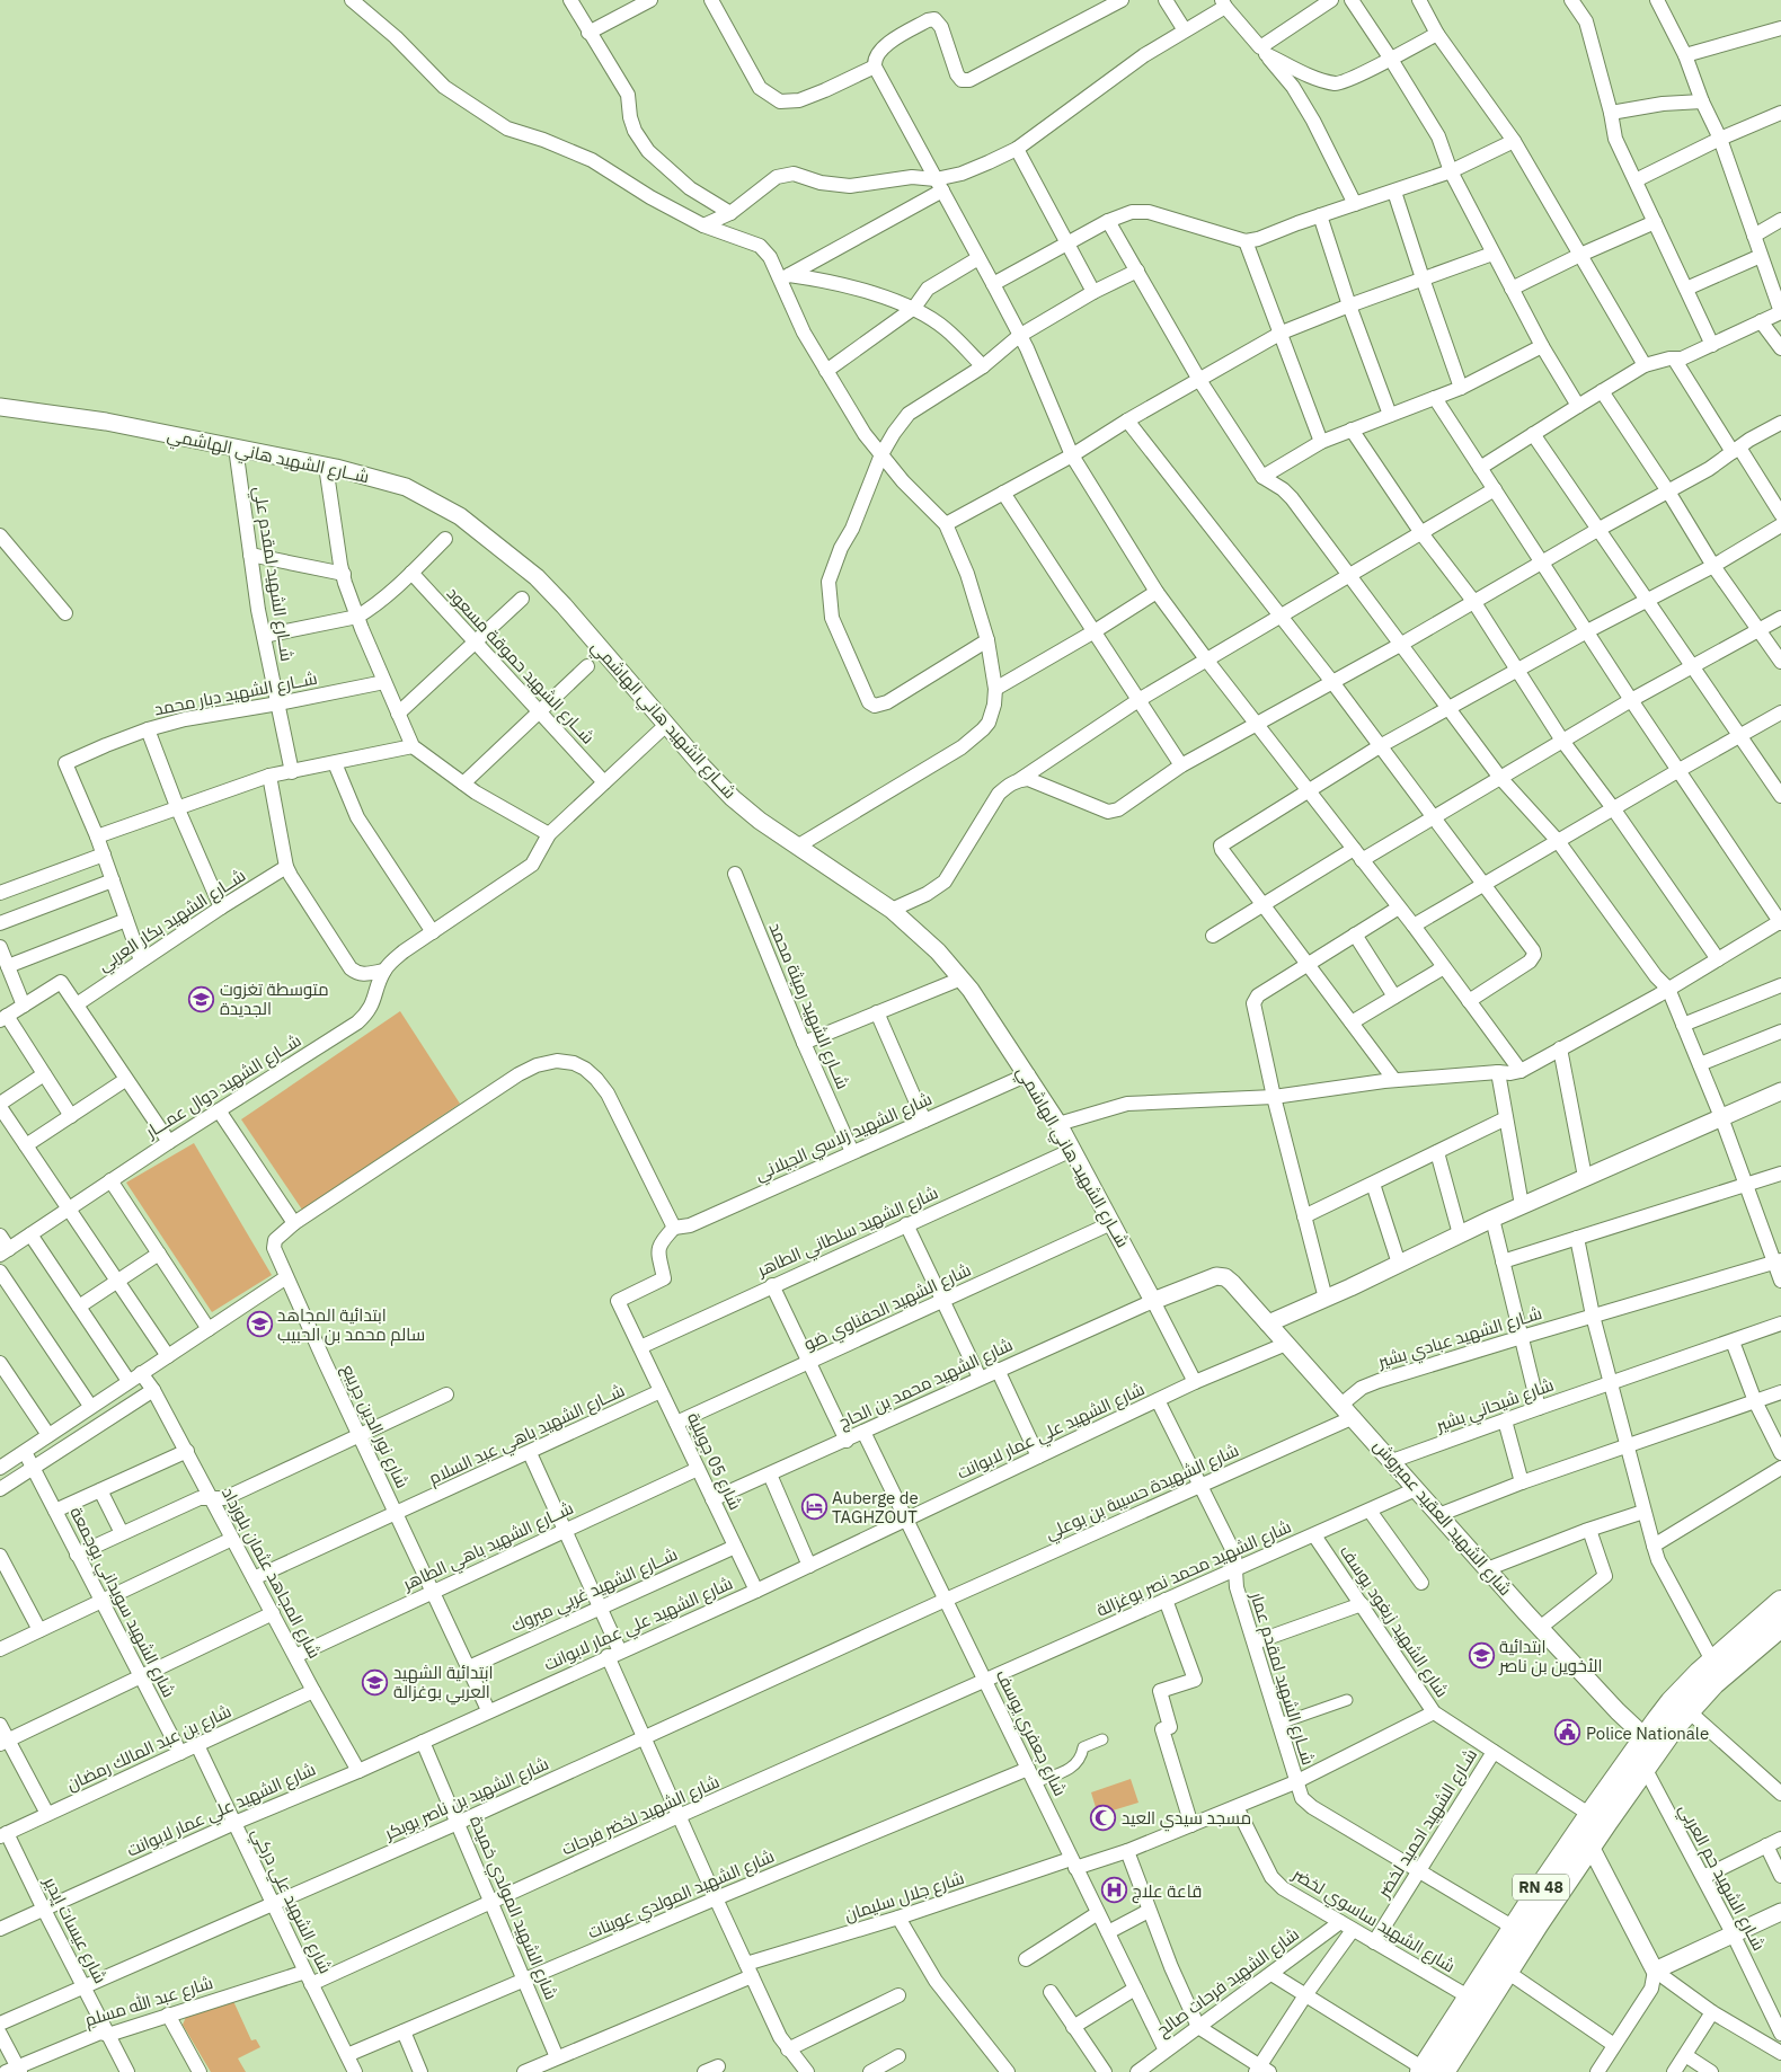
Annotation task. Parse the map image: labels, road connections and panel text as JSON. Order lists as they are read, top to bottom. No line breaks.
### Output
{"streets":{"highway":["RN 48"],"street":["شــارع الشهيد هاني الهاشمي","شــارع الشهيد لمقدم علي","شــارع الشهيد حموقة مسعود","شــارع الشهيد دبار محمد","شــارع الشهيد بكار العربي","شــارع الشهيد رميثة محمد","شــارع الشهيد دوال عمـــار","شارع الشهيد زلاسي الجيلاني","شارع الشهيد سلطاني الطاهر","شارع الشهيد الحفناوي ضو","شـارع الشهيد عبادي بشير","شارع الشهيد محمد بن الحاج","شارع شيحاني بشير","شارع نور الدين جريبع","شارع الشهيد علي عمار لابوانت","شــارع الشهيد باهي عبد السلام","شارع 05 جويلية","شارع الشهيدة حسيبة بن بوعلي","شارع الشهيد العقيد عميروش","شــارع الشهيد باهي الطاهر","شارع الشهيد محمد نصر بوغزالة","شارع المجاهد عثمان بلوزداد","شــارع الشهيد غربي مبروك","شارع الشهيد سويداني بوجمعة","شارع الشهيد زيغود يوسف","شــارع الشهيد لمقدم عمار","شارع جعفري يوسف","شارع بن عبد المالك رمضان","شارع الشهيد بن ناصر بوبكر","شارع الشهيد لخضر فرحات","شـارع الشهيد احميد لخضر","شـارع الشهيد حم العربي","شارع الشهيد المولدي عوينات","شارع جلال سليمان","شارع الشهيد علي دركي","شارع الشهيد المولدي خميدة","شارع الشهيد ساسوي لخضر","شارع عيسات إيدير","شارع الشهيد فرحات صالح","شارع عبد الله مسلم"]},"crossings":[["شــارع الشهيد هاني الهاشمي","شــارع الشهيد لمقدم علي"],["شــارع الشهيد هاني الهاشمي","شــارع الشهيد دوال عمـــار"],["شــارع الشهيد هاني الهاشمي","شارع الشهيد زلاسي الجيلاني"],["شــارع الشهيد هاني الهاشمي","شارع الشهيد سلطاني الطاهر"],["شــارع الشهيد هاني الهاشمي","شارع الشهيد الحفناوي ضو"],["شــارع الشهيد هاني الهاشمي","شارع الشهيد محمد بن الحاج"],["شــارع الشهيد هاني الهاشمي","شارع الشهيد علي عمار لابوانت"],["شــارع الشهيد هاني الهاشمي","شارع الشهيد العقيد عميروش"],["شــارع الشهيد لمقدم علي","شــارع الشهيد دبار محمد"],["شــارع الشهيد حموقة مسعود","شــارع الشهيد دوال عمـــار"],["شــارع الشهيد رميثة محمد","شارع الشهيد زلاسي الجيلاني"],["شارع الشهيد زلاسي الجيلاني","شارع 05 جويلية"],["شارع الشهيد سلطاني الطاهر","شارع 05 جويلية"],["شارع الشهيد الحفناوي ضو","شارع 05 جويلية"],["شـارع الشهيد عبادي بشير","شارع الشهيدة حسيبة بن بوعلي"],["شـارع الشهيد عبادي بشير","شارع الشهيد العقيد عميروش"],["شارع الشهيد محمد بن الحاج","شارع 05 جويلية"],["شارع الشهيد محمد بن الحاج","شارع الشهيد العقيد عميروش"],["شارع الشهيد محمد بن الحاج","شارع جعفري يوسف"],["شارع شيحاني بشير","شارع الشهيد العقيد عميروش"],["شارع نور الدين جريبع","شارع الشهيد علي عمار لابوانت"],["شارع نور الدين جريبع","شــارع الشهيد باهي عبد السلام"],["شارع نور الدين جريبع","شــارع الشهيد باهي الطاهر"],["شارع نور الدين جريبع","شــارع الشهيد غربي مبروك"],["شارع الشهيد علي عمار لابوانت","شارع 05 جويلية"],["شارع الشهيد علي عمار لابوانت","شارع الشهيد العقيد عميروش"],["شارع الشهيد علي عمار لابوانت","شارع المجاهد عثمان بلوزداد"],["شارع الشهيد علي عمار لابوانت","شــارع الشهيد لمقدم عمار"],["شارع الشهيد علي عمار لابوانت","شارع جعفري يوسف"],["شارع الشهيد علي عمار لابوانت","شارع الشهيد علي دركي"],["شارع الشهيد علي عمار لابوانت","شارع الشهيد المولدي خميدة"],["شارع الشهيد علي عمار لابوانت","شارع عيسات إيدير"],["شــارع الشهيد باهي عبد السلام","شارع 05 جويلية"],["شــارع الشهيد باهي عبد السلام","شارع المجاهد عثمان بلوزداد"],["شارع 05 جويلية","شــارع الشهيد باهي الطاهر"],["شارع 05 جويلية","شــارع الشهيد غربي مبروك"],["شارع الشهيدة حسيبة بن بوعلي","شارع الشهيد العقيد عميروش"],["شارع الشهيدة حسيبة بن بوعلي","شــارع الشهيد لمقدم عمار"],["شارع الشهيدة حسيبة بن بوعلي","شارع جعفري يوسف"],["شارع الشهيدة حسيبة بن بوعلي","شارع الشهيد بن ناصر بوبكر"],["شارع الشهيد العقيد عميروش","شارع الشهيد محمد نصر بوغزالة"],["شارع الشهيد العقيد عميروش","RN 48"],["شــارع الشهيد باهي الطاهر","شارع المجاهد عثمان بلوزداد"],["شارع الشهيد محمد نصر بوغزالة","شارع الشهيد زيغود يوسف"],["شارع الشهيد محمد نصر بوغزالة","شــارع الشهيد لمقدم عمار"],["شارع الشهيد محمد نصر بوغزالة","شارع جعفري يوسف"],["شارع الشهيد محمد نصر بوغزالة","شارع الشهيد لخضر فرحات"],["شارع المجاهد عثمان بلوزداد","شارع بن عبد المالك رمضان"],["شارع الشهيد سويداني بوجمعة","شارع بن عبد المالك رمضان"],["شارع الشهيد زيغود يوسف","شـارع الشهيد احميد لخضر"],["شارع الشهيد زيغود يوسف","RN 48"],["شارع الشهيد زيغود يوسف","شارع جلال سليمان"],["شــارع الشهيد لمقدم عمار","شـارع الشهيد احميد لخضر"],["شــارع الشهيد لمقدم عمار","RN 48"],["شــارع الشهيد لمقدم عمار","شارع جلال سليمان"],["شارع جعفري يوسف","شارع الشهيد بن ناصر بوبكر"],["شارع جعفري يوسف","شارع الشهيد لخضر فرحات"],["شارع جعفري يوسف","شارع الشهيد المولدي عوينات"],["شارع جعفري يوسف","شارع جلال سليمان"],["شارع جعفري يوسف","شارع الشهيد فرحات صالح"],["شارع بن عبد المالك رمضان","شارع الشهيد علي دركي"],["شارع بن عبد المالك رمضان","شارع عيسات إيدير"],["شارع الشهيد بن ناصر بوبكر","شارع الشهيد علي دركي"],["شارع الشهيد بن ناصر بوبكر","شارع الشهيد المولدي خميدة"],["شارع الشهيد بن ناصر بوبكر","شارع عيسات إيدير"],["شارع الشهيد لخضر فرحات","شارع الشهيد علي دركي"],["شارع الشهيد لخضر فرحات","شارع الشهيد المولدي خميدة"],["شارع الشهيد لخضر فرحات","شارع عبد الله مسلم"],["شـارع الشهيد احميد لخضر","شارع الشهيد ساسوي لخضر"],["شـارع الشهيد حم العربي","RN 48"],["RN 48","شارع الشهيد ساسوي لخضر"],["شارع الشهيد المولدي عوينات","شارع الشهيد علي دركي"],["شارع الشهيد المولدي عوينات","شارع الشهيد المولدي خميدة"],["شارع جلال سليمان","شارع الشهيد المولدي خميدة"],["شارع جلال سليمان","شارع الشهيد ساسوي لخضر"],["شارع الشهيد علي دركي","شارع عبد الله مسلم"],["شارع الشهيد ساسوي لخضر","شارع الشهيد فرحات صالح"],["شارع عيسات إيدير","شارع عبد الله مسلم"]],"places":{"school or university":["متوسطة تغزوت الجديدة","ابتدائية المجاهد سالم محمد بن الحبيب","ابتدائية الأخوين بن ناصر","ابتدائية الشهيد العربي بوغزالة"],"hotel":["Auberge de TAGHZOUT"],"public building":["Police Nationale"],"mosque":["مسجد سيدي العيد"],"hospital":["قاعة علاج"]}}
